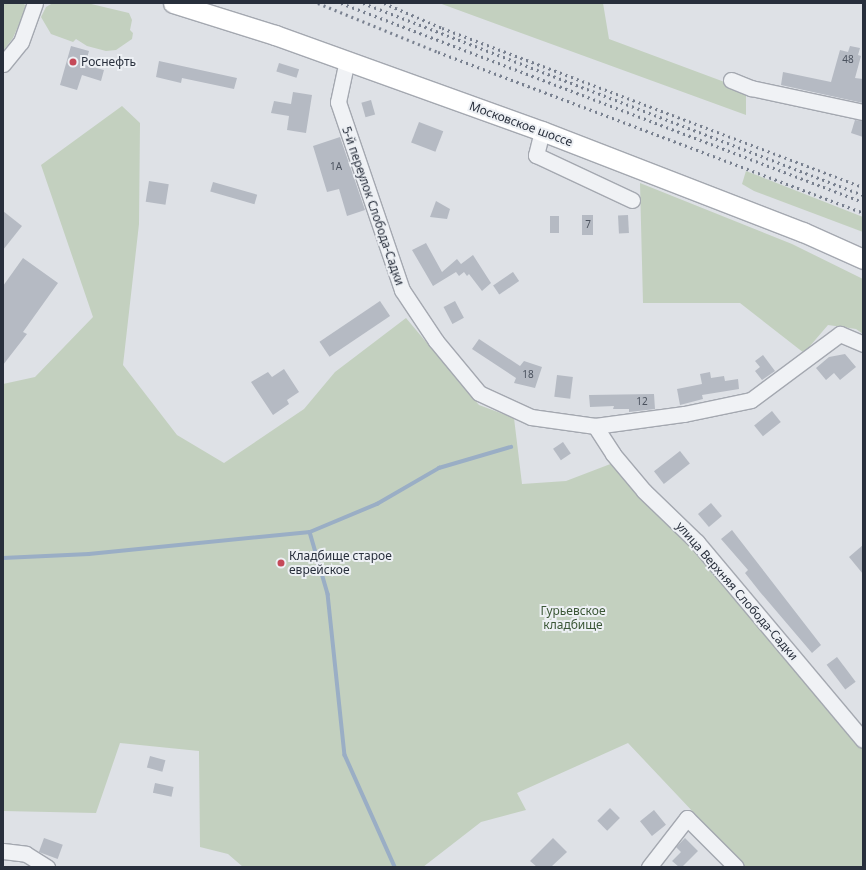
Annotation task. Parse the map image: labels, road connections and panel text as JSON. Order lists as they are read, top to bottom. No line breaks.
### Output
{"streets":{"main road":["Московское шоссе"],"street":["5-й переулок Слобода-Садки","улица Верхняя Слобода-Садки"]},"crossings":[["Московское шоссе","5-й переулок Слобода-Садки"],["5-й переулок Слобода-Садки","улица Верхняя Слобода-Садки"]],"parks":["Гурьевское кладбище"],"places":["Роснефть","Кладбище старое еврейское"],"house_numbers":["48","1А","7","18","12"]}
